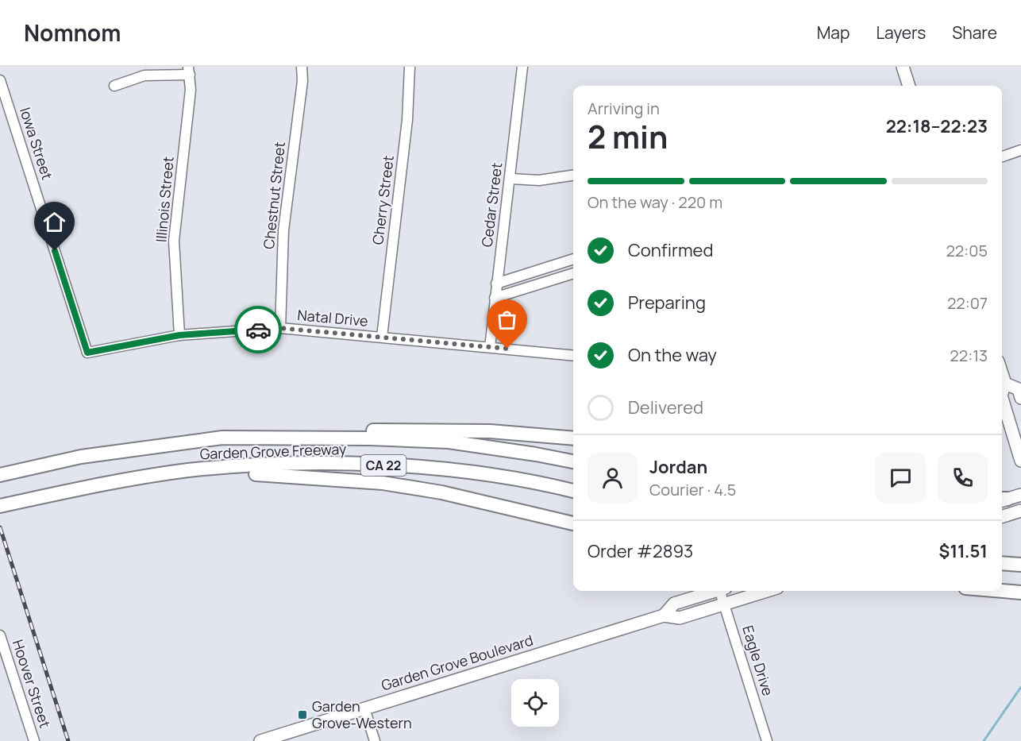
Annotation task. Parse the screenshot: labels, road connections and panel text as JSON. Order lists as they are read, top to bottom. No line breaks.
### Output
{"streets":{"highway":["Garden Grove Freeway","CA 22"],"main road":["Garden Grove Boulevard"],"street":["Iowa Street","Chestnut Street","Illinois Street","Cherry Street","Cedar Street","Natal Drive","Eagle Drive","Hoover Street"]},"crossings":[["Iowa Street","Natal Drive"],["Chestnut Street","Natal Drive"],["Illinois Street","Natal Drive"],["Cherry Street","Natal Drive"],["Cedar Street","Natal Drive"],["Eagle Drive","Garden Grove Boulevard"]],"places":{"transit":["Garden Grove-Western"]},"page":{"header":"Nomnom","nav":["Map","Layers","Share"],"heading":["2 min","Arriving in","22:18–22:23"],"panel":["Jordan","Courier · 4.5","Order #2893","$11.51"],"bar":"On the way · 220 m","list":[["Confirmed","22:05"],["Preparing","22:07"],["On the way","22:13"],"Delivered"]}}
